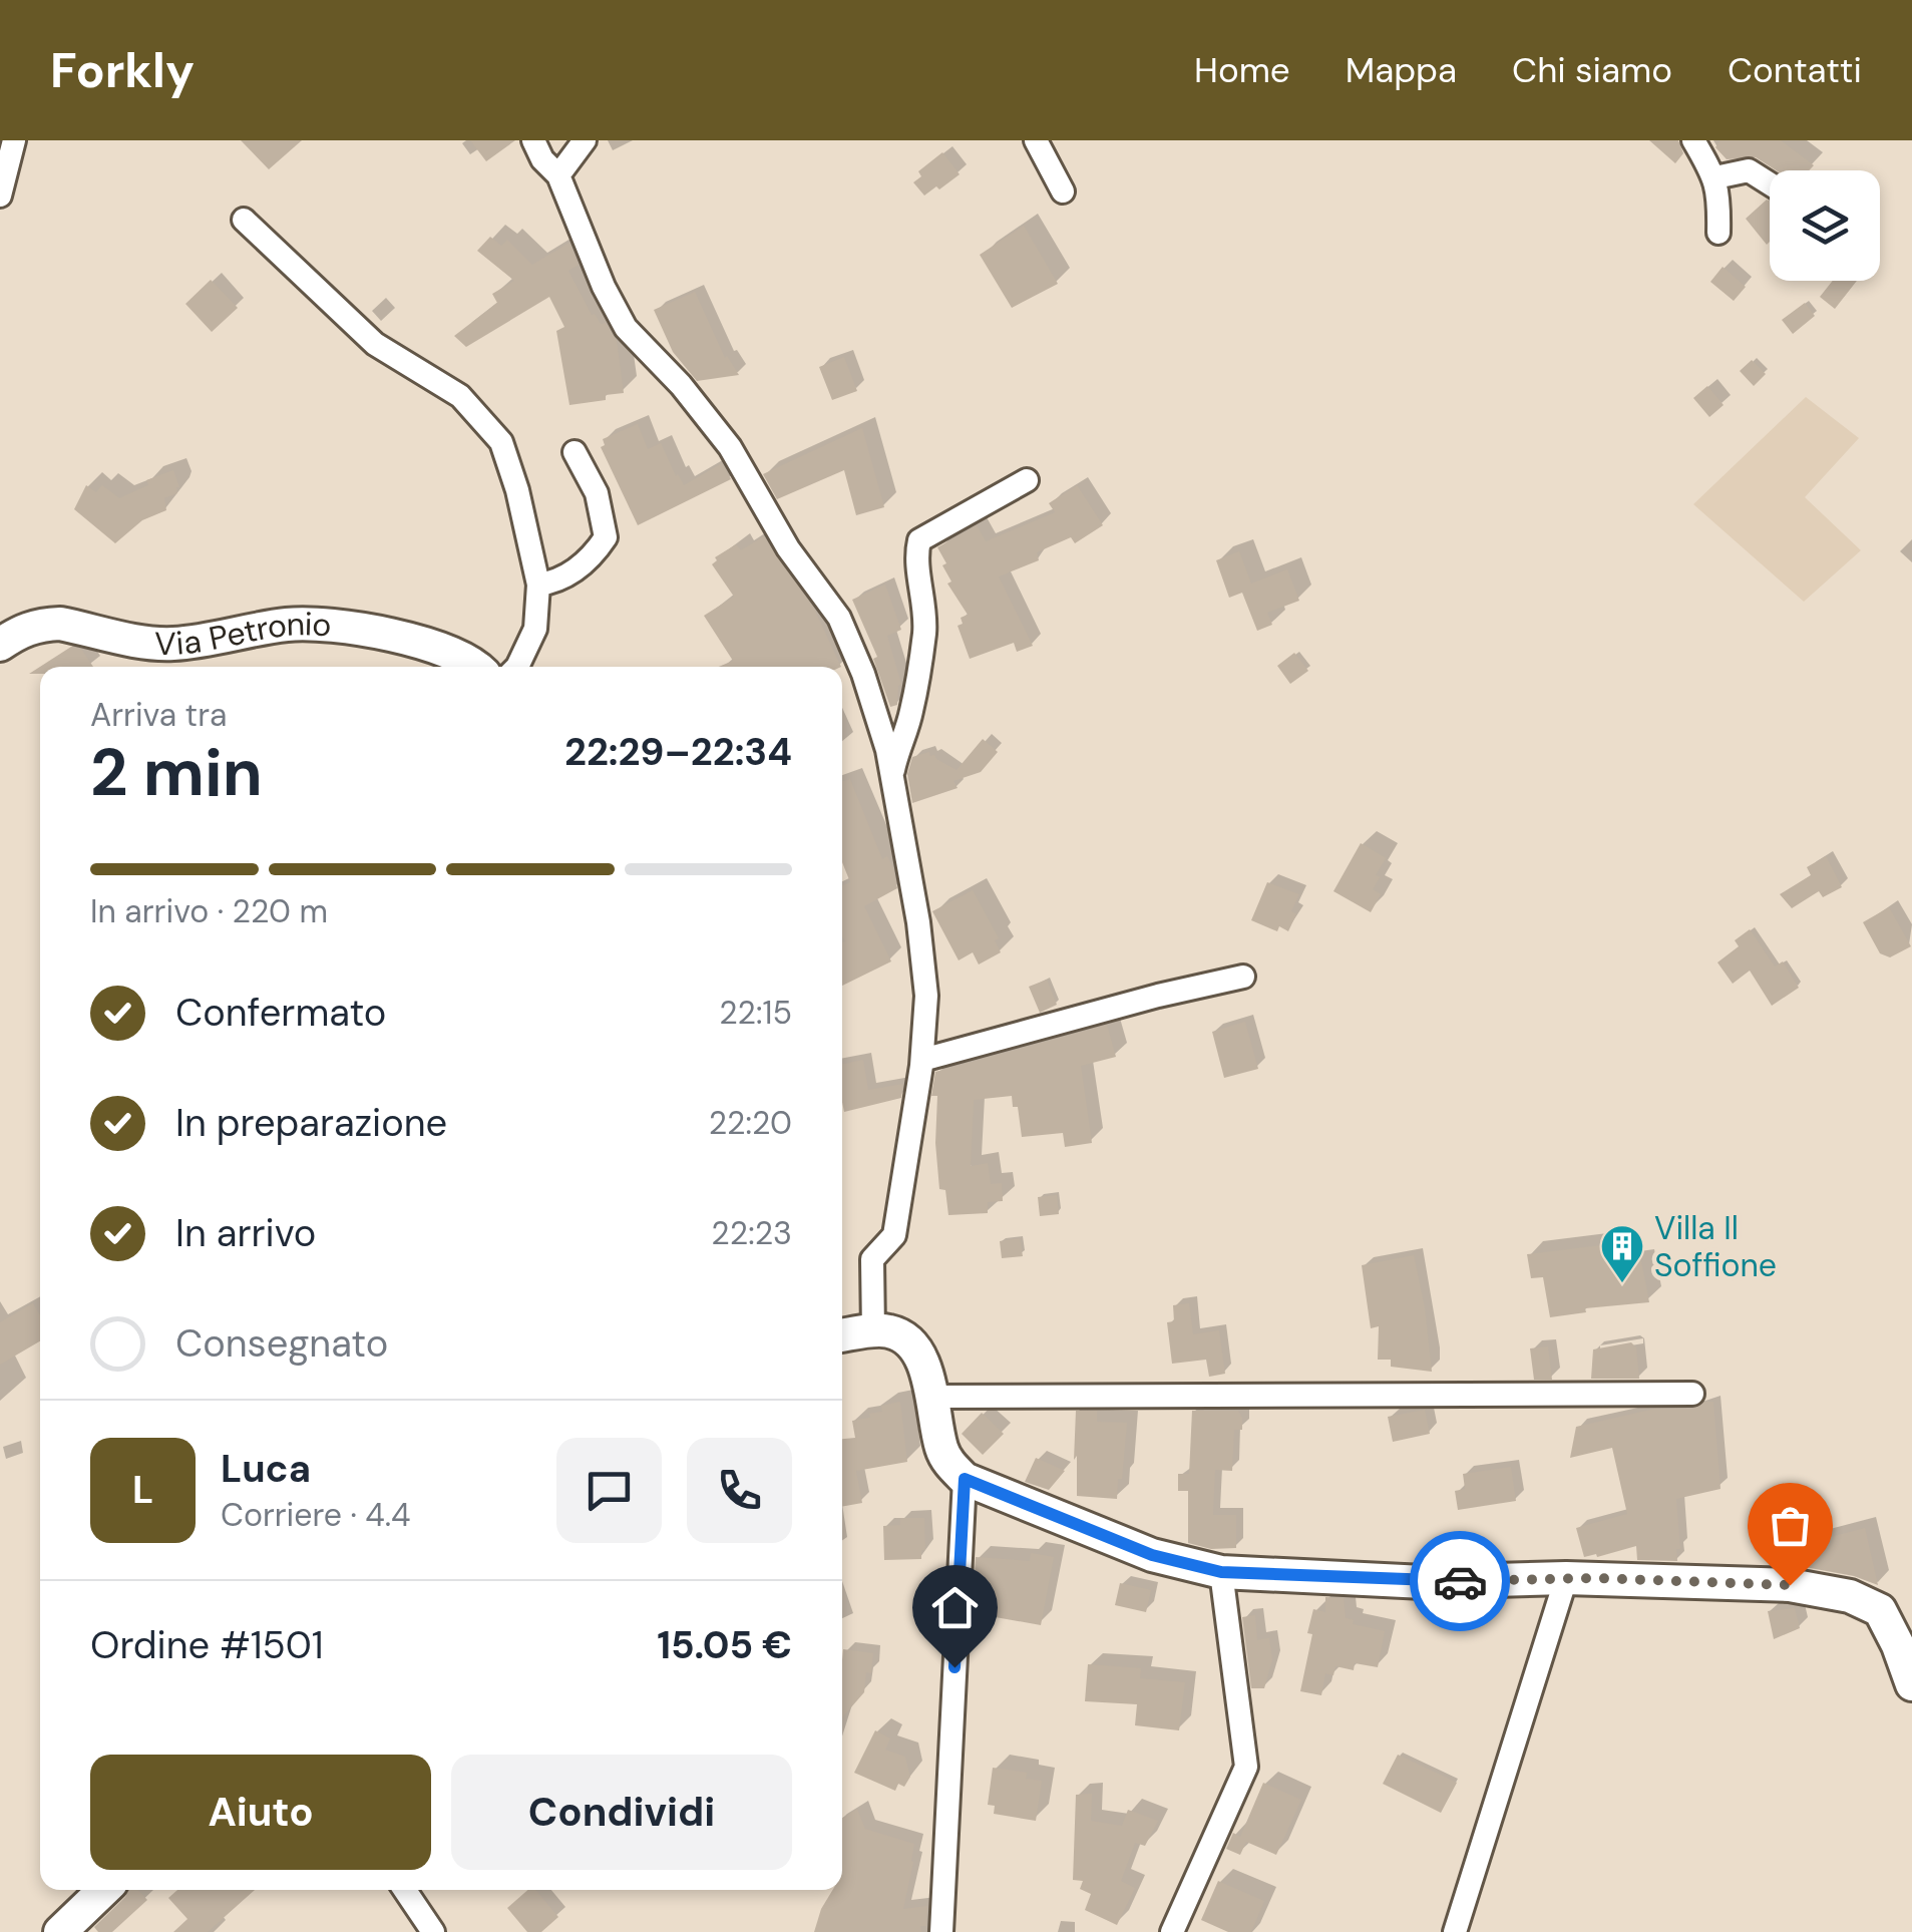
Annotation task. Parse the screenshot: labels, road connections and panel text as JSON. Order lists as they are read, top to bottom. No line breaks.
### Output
{"streets":{"street":["Via Petronio"]},"places":{"building":["Villa Il Soffione"]},"page":{"header":"Forkly","nav":["Home","Mappa","Chi siamo","Contatti"],"heading":["2 min","Arriva tra","22:29–22:34"],"panel":["Luca","Corriere · 4.4","Ordine #1501","15.05 €"],"bar":"In arrivo · 220 m","list":[["Confermato","22:15"],["In preparazione","22:20"],["In arrivo","22:23"],"Consegnato"],"round":"L","buttons":["Aiuto","Condividi"]}}
